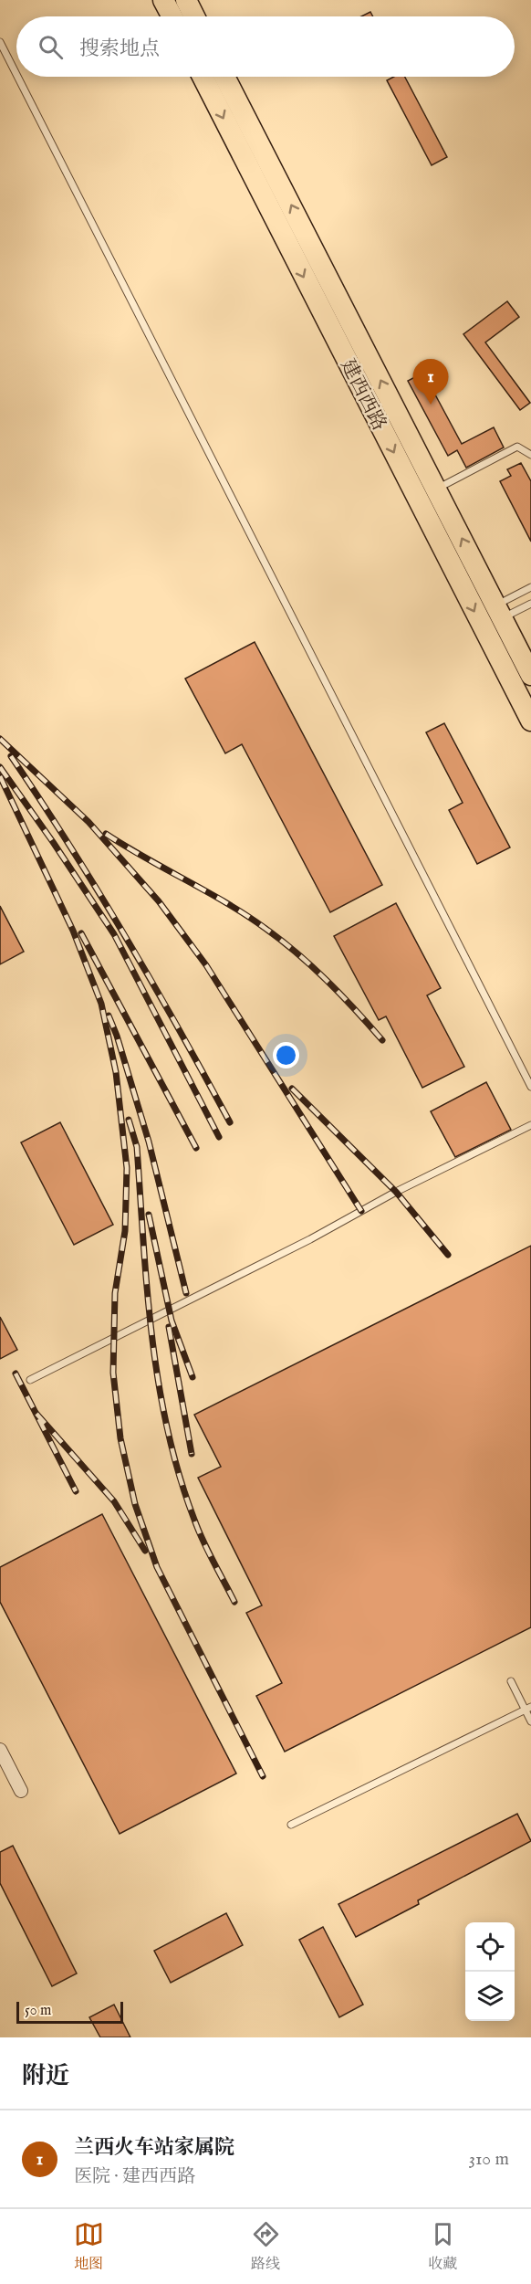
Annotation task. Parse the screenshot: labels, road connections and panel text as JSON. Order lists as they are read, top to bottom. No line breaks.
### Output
{"streets":{"highway":["建西西路"]},"scale_bar":"50 m","page":{"search":"搜索地点","pins":"1","scale":"50 m","heading":"附近","list":[{"mark":"1","name":"兰西火车站家属院","note":"医院 · 建西西路","value":"310 m"}],"nav":["地图","路线","收藏"]}}
